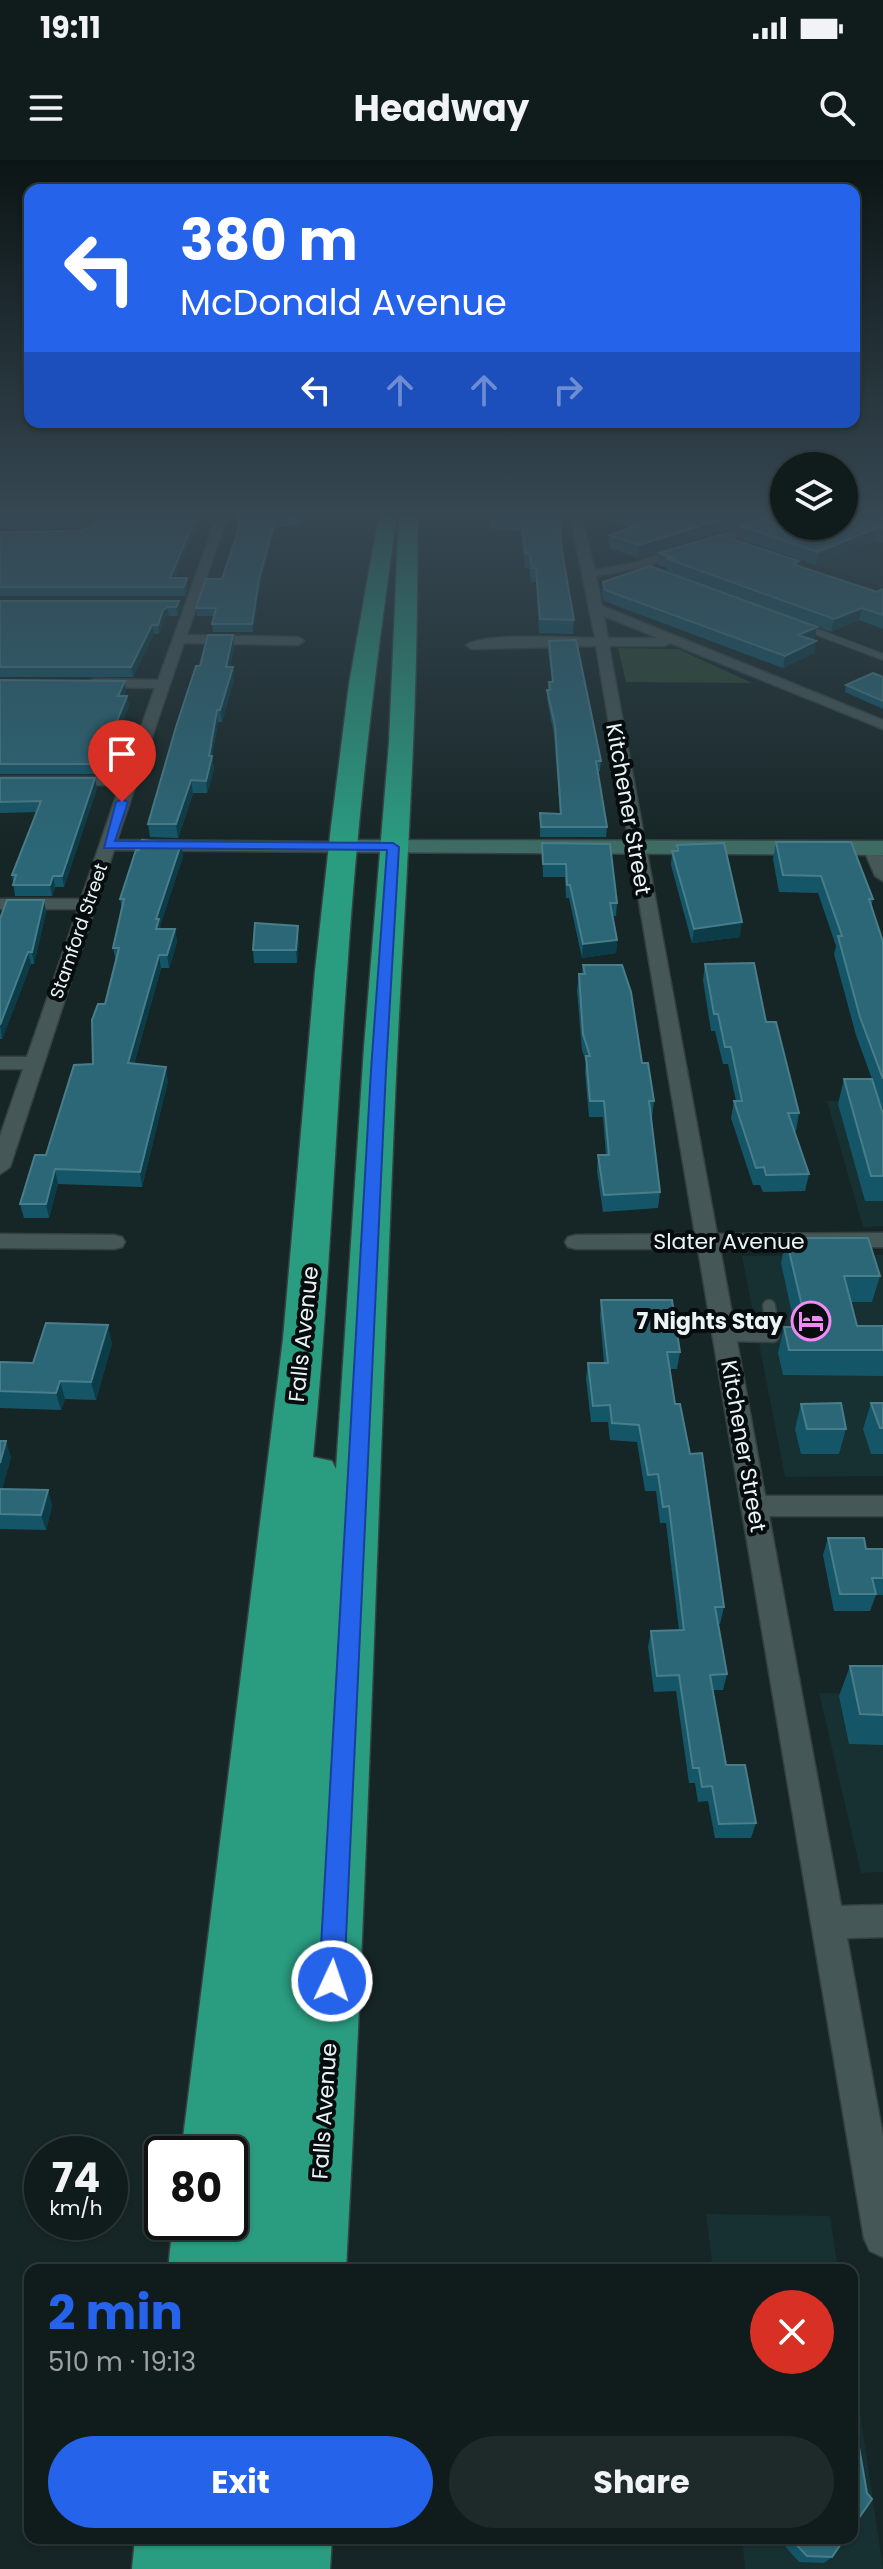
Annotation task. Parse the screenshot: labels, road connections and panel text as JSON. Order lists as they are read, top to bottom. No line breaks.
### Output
{"streets":{"highway":["Falls Avenue"],"street":["Kitchener Street","Stamford Street","Slater Avenue"]},"crossings":[["Kitchener Street","Slater Avenue"]],"places":{"hotel":["7 Nights Stay"]},"page":{"status":"19:11","header":"Headway","turn":["380 m","McDonald Avenue"],"speed":"74 km/h","limit":"80","heading":["2 min","510 m · 19:13"],"buttons":["Exit","Share"]}}
